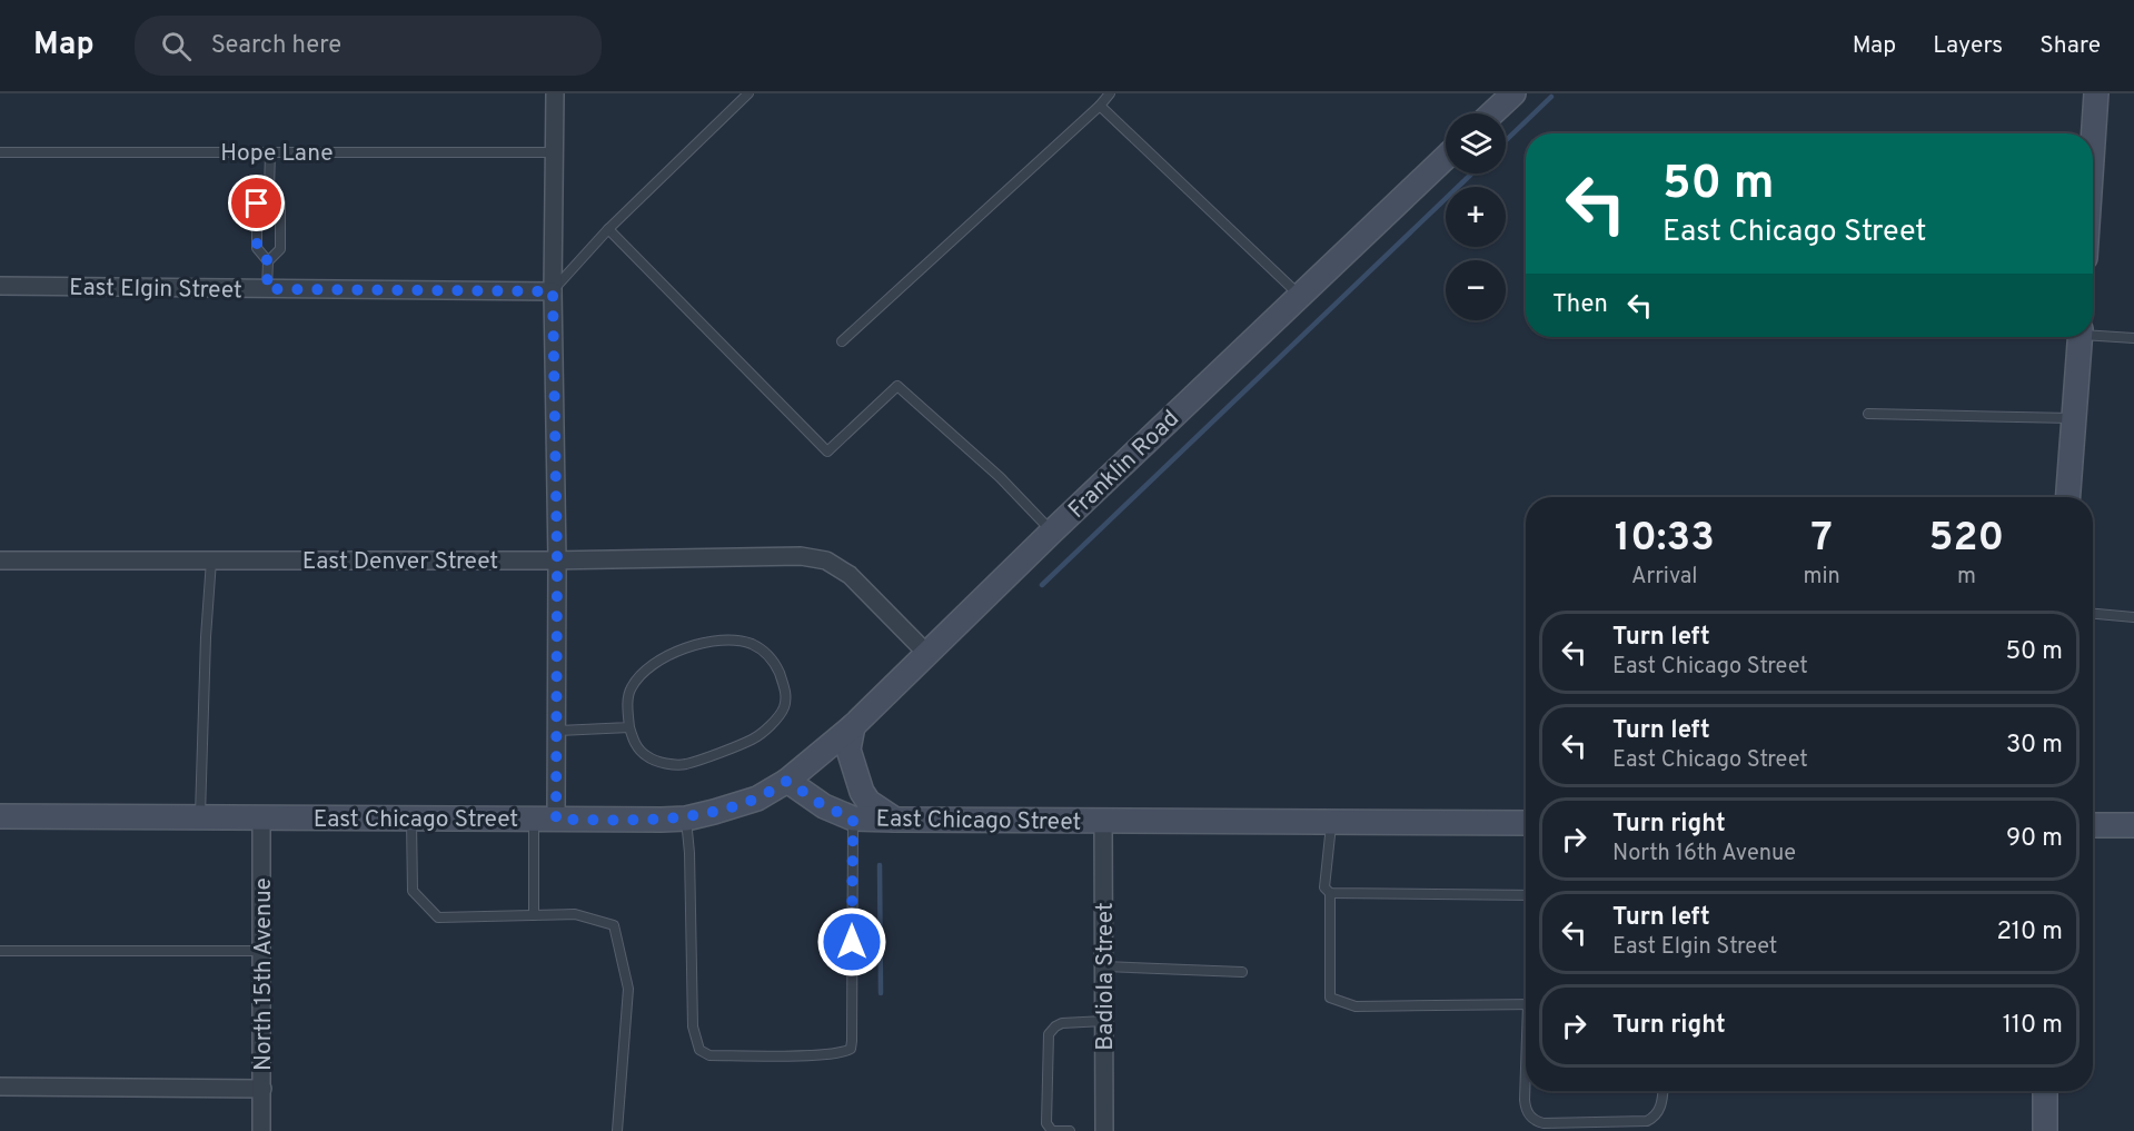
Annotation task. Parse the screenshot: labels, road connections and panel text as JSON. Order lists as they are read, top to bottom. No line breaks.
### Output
{"streets":{"street":["East Elgin Street","Franklin Road","East Denver Street","East Chicago Street","North 15th Avenue","Badiola Street"],"lane":["Hope Lane"]},"crossings":[["Franklin Road","East Denver Street"],["Franklin Road","East Chicago Street"],["East Chicago Street","North 15th Avenue"],["East Chicago Street","Badiola Street"]],"page":{"header":"Map","search":"Search here","nav":["Map","Layers","Share"],"map_buttons":["+","−"],"turn":["50 m","East Chicago Street"],"then":"Then","eta":["10:33","Arrival","7","min","520","m"],"list":[{"name":"Turn left","note":"East Chicago Street","value":"50 m"},{"name":"Turn left","note":"East Chicago Street","value":"30 m"},{"name":"Turn right","note":"North 16th Avenue","value":"90 m"},{"name":"Turn left","note":"East Elgin Street","value":"210 m"},{"name":"Turn right","value":"110 m"}]}}
